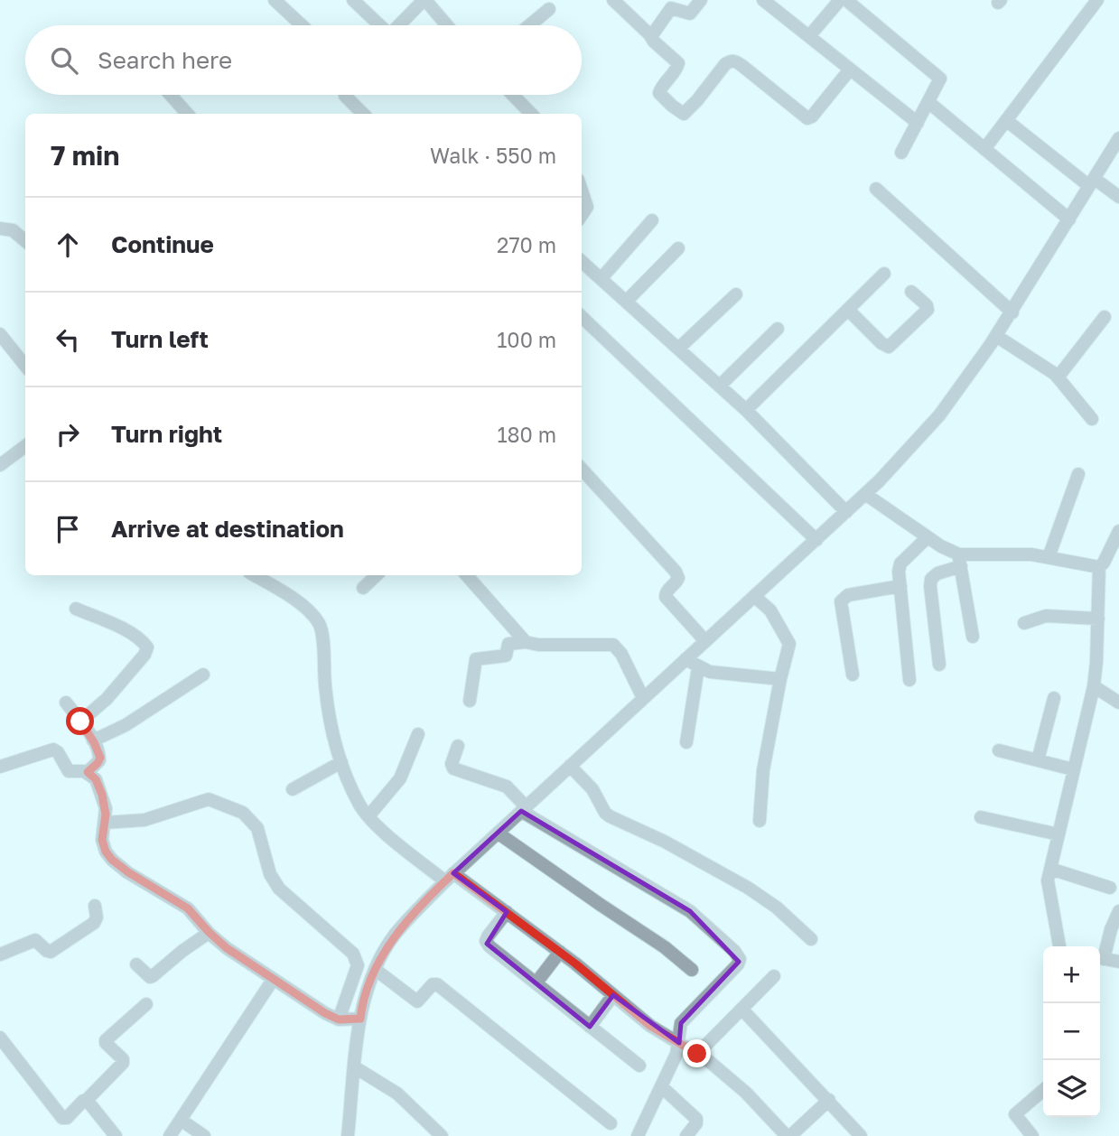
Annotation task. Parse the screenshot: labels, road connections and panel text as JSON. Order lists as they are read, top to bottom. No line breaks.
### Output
{"page":{"search":"Search here","heading":["7 min","Walk · 550 m"],"list":[["Continue","270 m"],["Turn left","100 m"],["Turn right","180 m"],"Arrive at destination"],"map_buttons":["+","−"]}}
